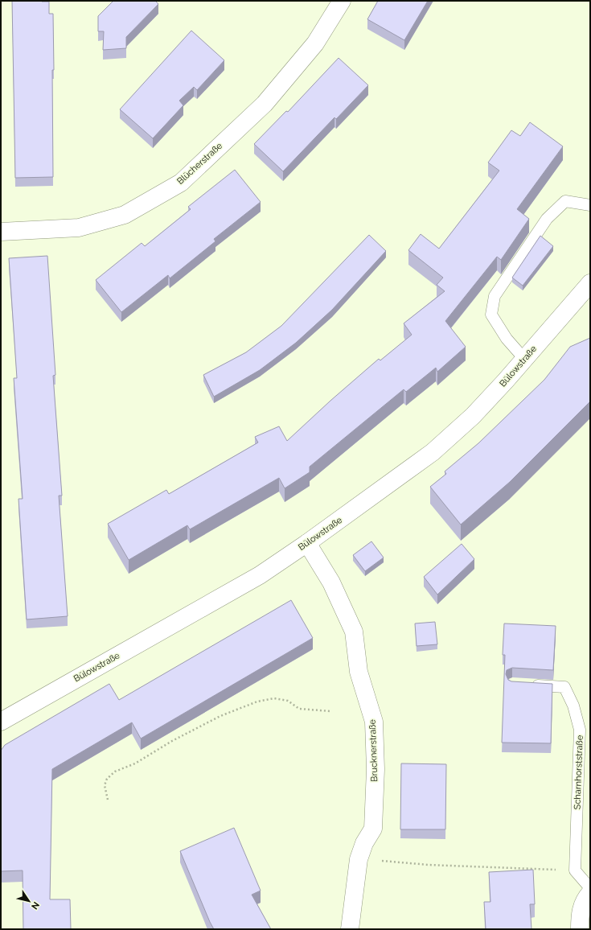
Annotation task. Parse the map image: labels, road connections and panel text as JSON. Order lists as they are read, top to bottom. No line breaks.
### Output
{"streets":{"street":["Blücherstraße","Bülowstraße","Brucknerstraße"],"lane":["Scharnhorststraße"]},"crossings":[["Bülowstraße","Brucknerstraße"]],"north":"bottom right"}
